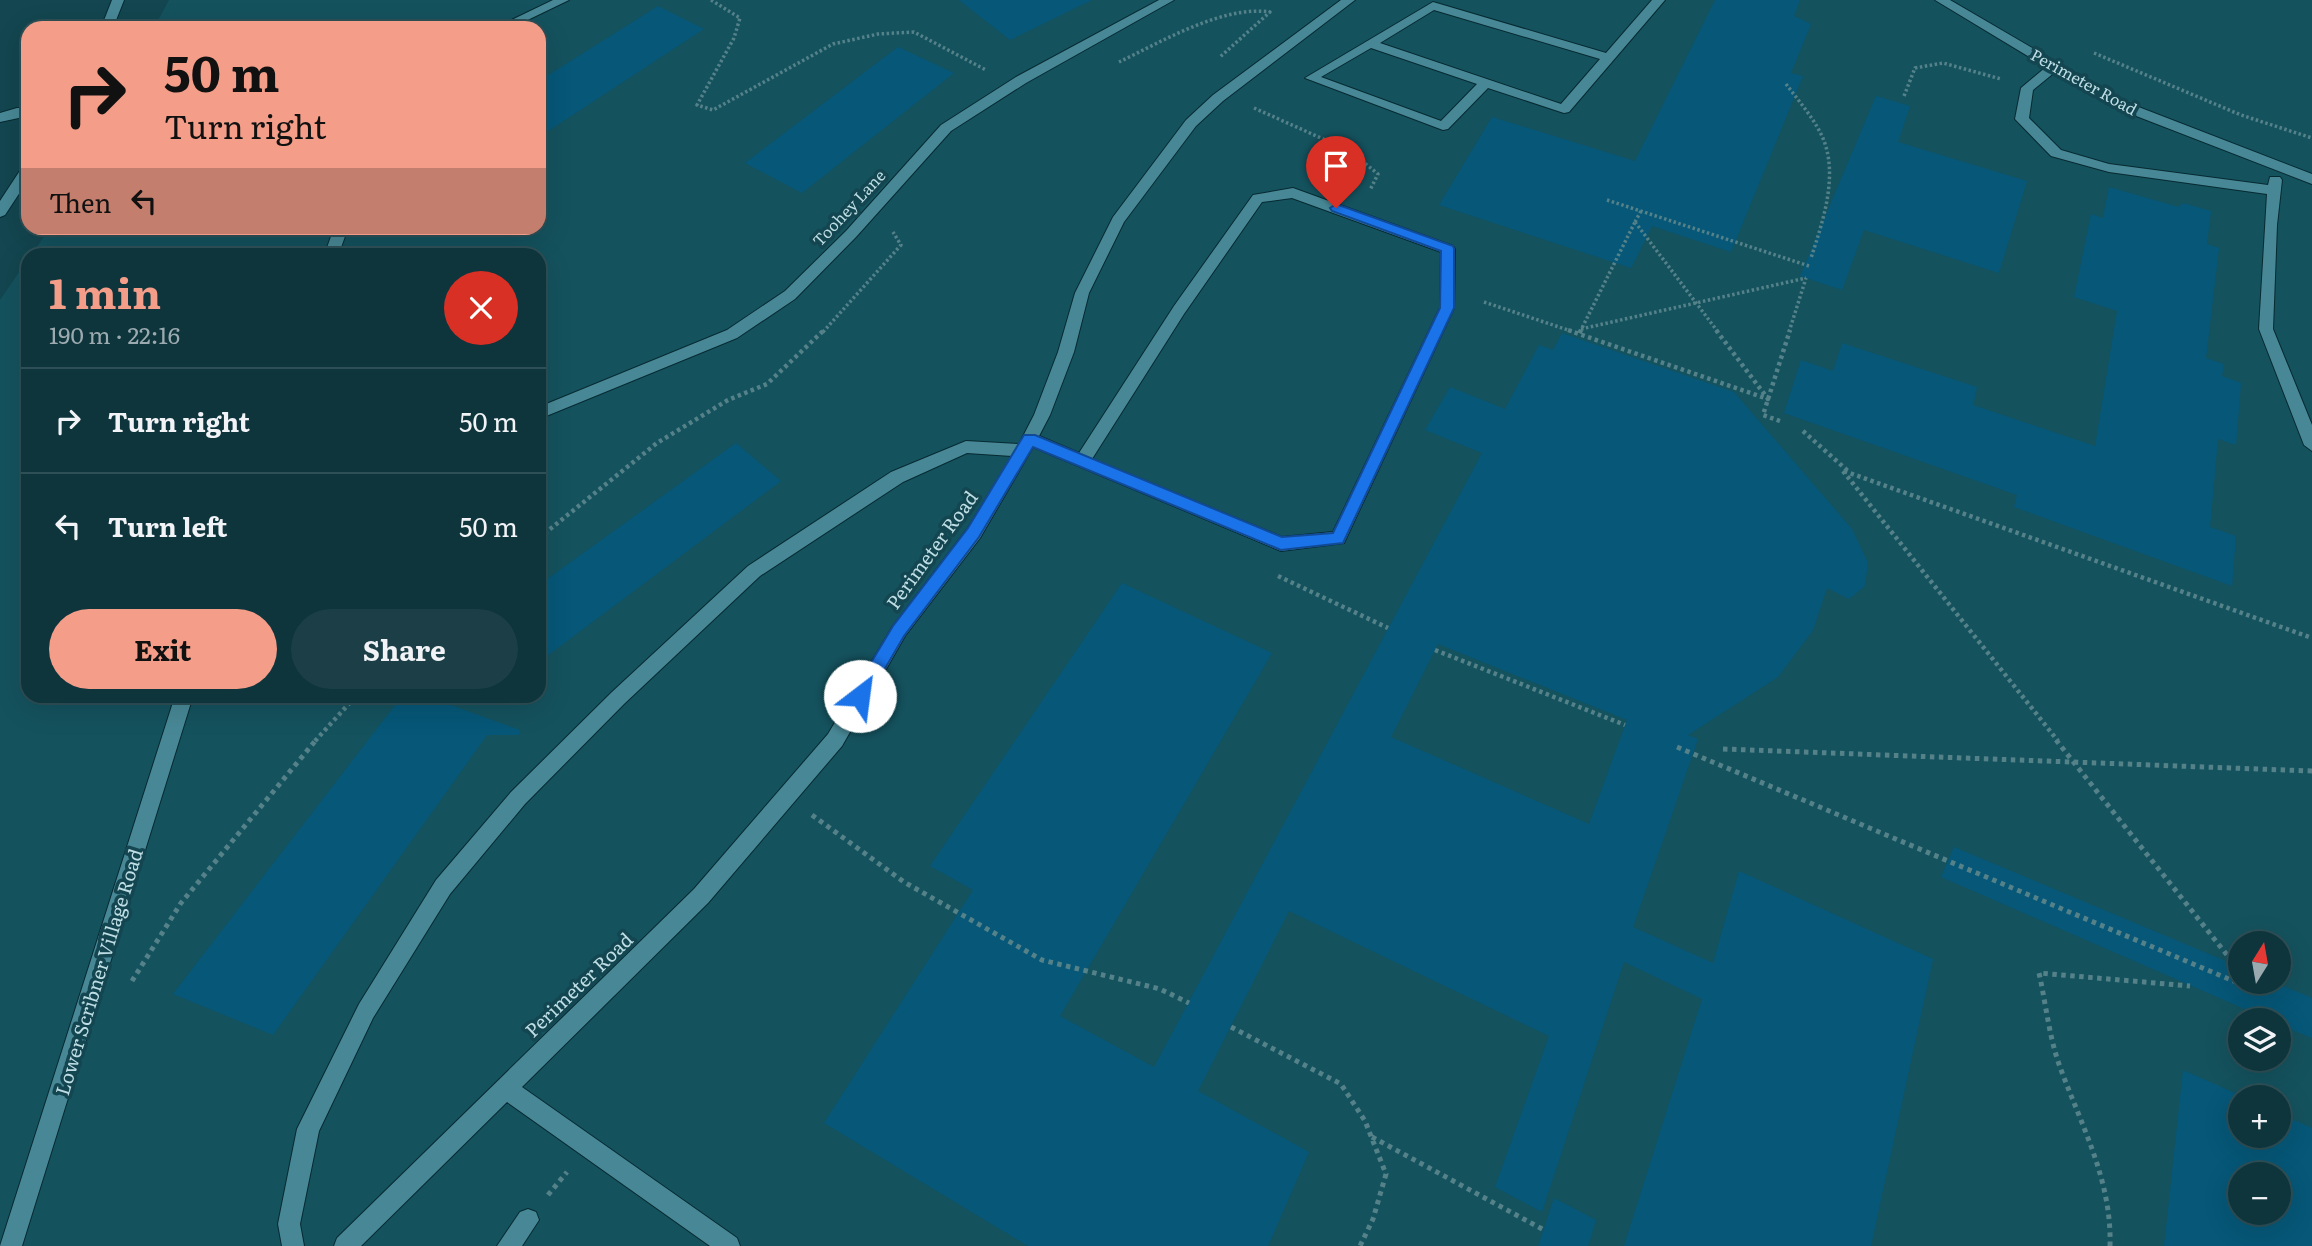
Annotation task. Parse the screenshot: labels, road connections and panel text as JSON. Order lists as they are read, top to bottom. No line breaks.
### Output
{"streets":{"street":["Perimeter Road","Toohey Lane","Lower Scribner Village Road"]},"north":"top","page":{"turn":["50 m","Turn right"],"then":"Then","heading":["1 min","190 m · 22:16"],"list":[{"name":"Turn right","value":"50 m"},{"name":"Turn left","value":"50 m"}],"buttons":["Exit","Share"],"map_buttons":["+","−"]}}
